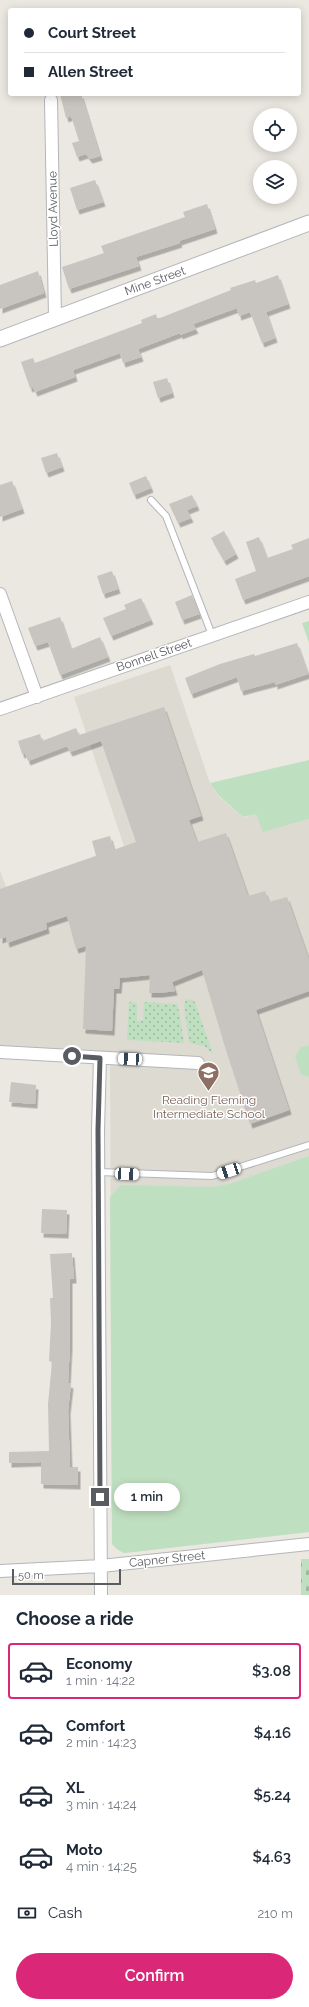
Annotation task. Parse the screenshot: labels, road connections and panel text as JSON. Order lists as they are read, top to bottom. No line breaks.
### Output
{"streets":{"street":["Lloyd Avenue","Mine Street","Bonnell Street","Capner Street"]},"crossings":[["Lloyd Avenue","Mine Street"]],"places":{"school or university":["Reading Fleming Intermediate School"]},"scale_bar":"50 m","page":{"banner":["Court Street","Allen Street"],"bubble":"1 min","scale":"50 m","heading":"Choose a ride","list":[{"name":"Economy","note":"1 min · 14:22","value":"$3.08"},{"name":"Comfort","note":"2 min · 14:23","value":"$4.16"},{"name":"XL","note":"3 min · 14:24","value":"$5.24"},{"name":"Moto","note":"4 min · 14:25","value":"$4.63"}],"pay":["Cash","210 m"],"buttons":"Confirm"}}
